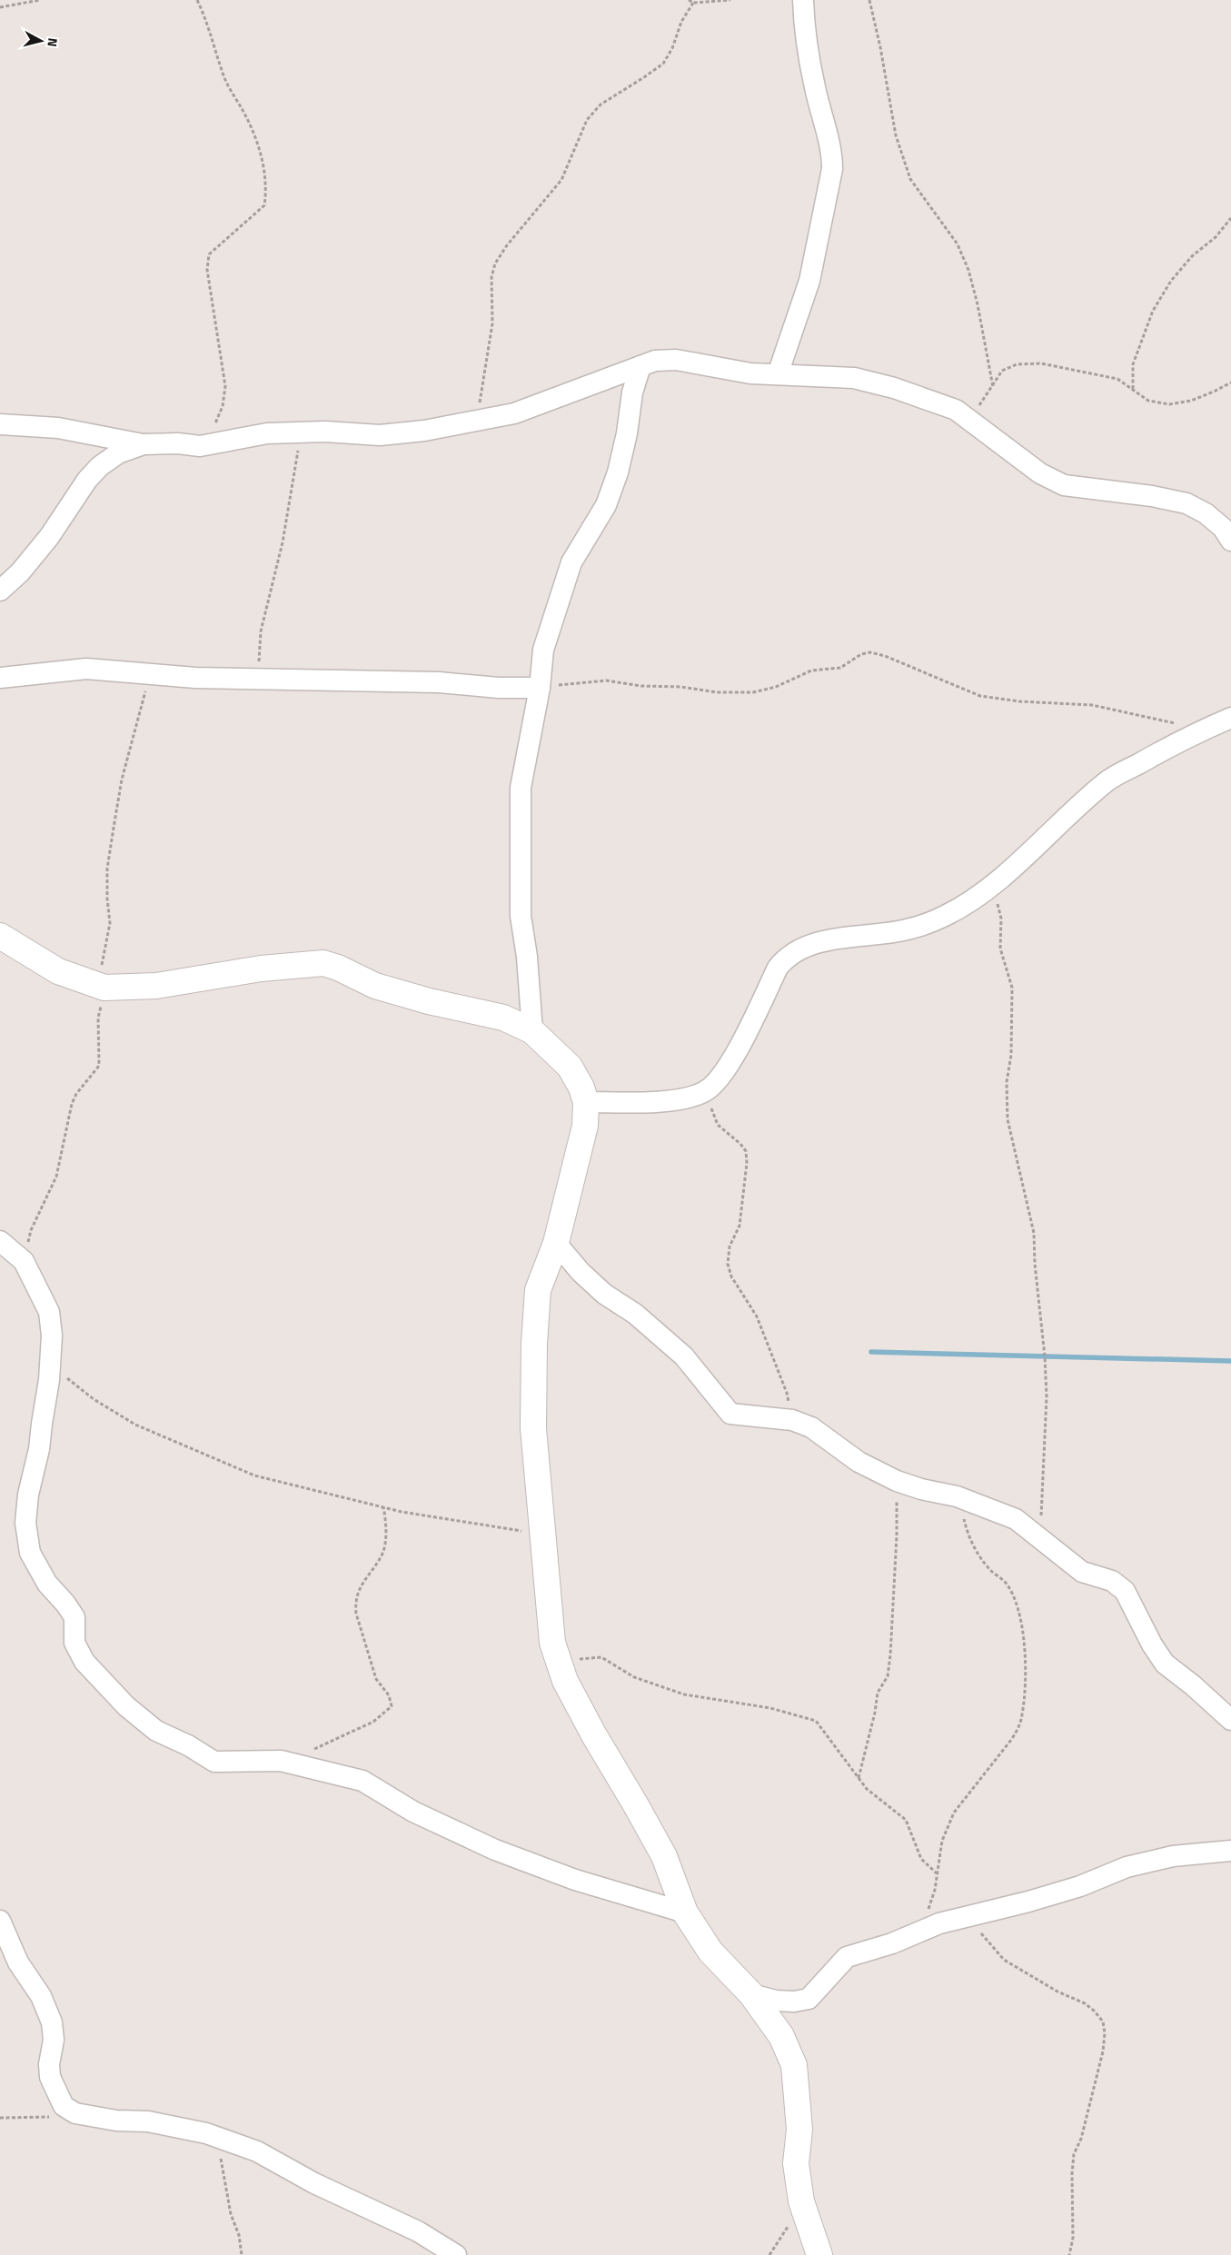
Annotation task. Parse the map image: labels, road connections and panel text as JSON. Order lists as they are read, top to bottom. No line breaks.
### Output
{"north":"right"}
